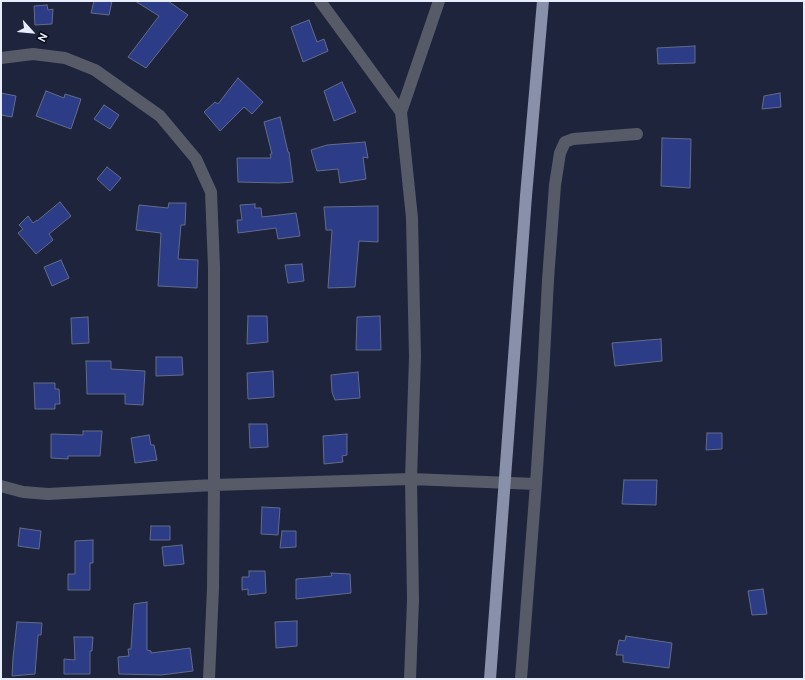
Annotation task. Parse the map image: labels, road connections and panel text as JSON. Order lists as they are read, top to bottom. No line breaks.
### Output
{"north":"bottom right"}
